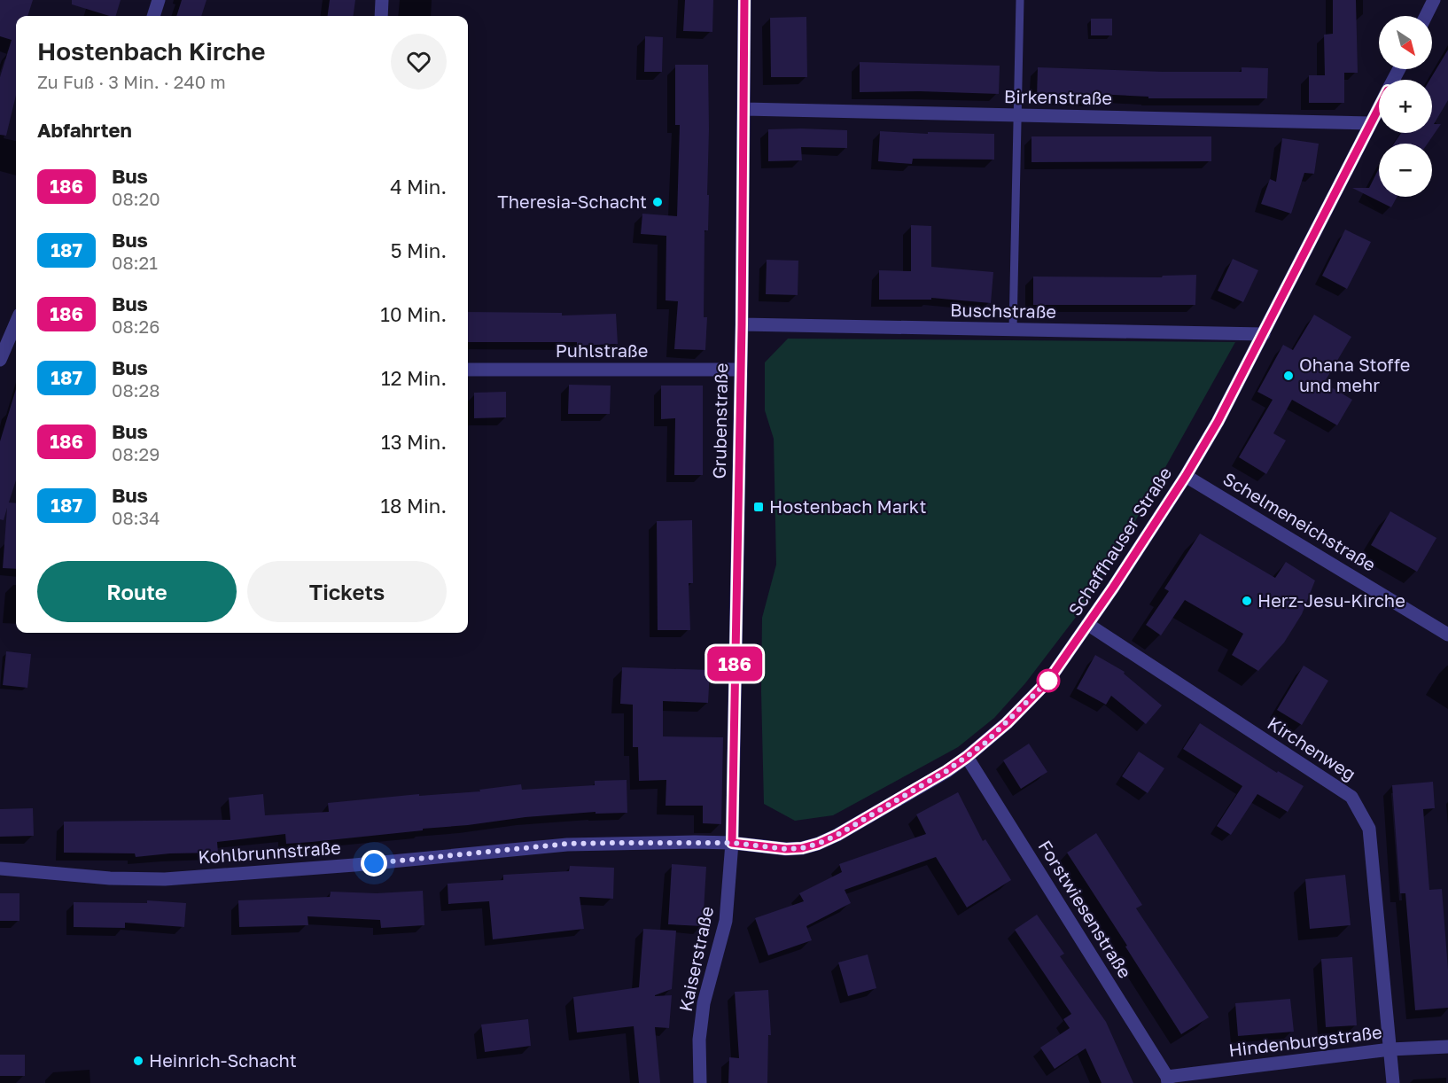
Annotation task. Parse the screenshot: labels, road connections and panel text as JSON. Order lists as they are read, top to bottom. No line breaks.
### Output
{"streets":{"street":["Birkenstraße","Buschstraße","Puhlstraße","Grubenstraße","Schelmeneichstraße","Schaffhauser Straße","Kirchenweg","Kohlbrunnstraße","Forstwiesenstraße","Kaiserstraße","Hindenburgstraße"]},"crossings":[["Birkenstraße","Grubenstraße"],["Birkenstraße","Schaffhauser Straße"],["Buschstraße","Grubenstraße"],["Buschstraße","Schaffhauser Straße"],["Puhlstraße","Grubenstraße"],["Grubenstraße","Schaffhauser Straße"],["Grubenstraße","Kohlbrunnstraße"],["Grubenstraße","Kaiserstraße"],["Schelmeneichstraße","Schaffhauser Straße"],["Schaffhauser Straße","Kirchenweg"],["Schaffhauser Straße","Kohlbrunnstraße"],["Schaffhauser Straße","Forstwiesenstraße"],["Schaffhauser Straße","Kaiserstraße"],["Kirchenweg","Hindenburgstraße"],["Kohlbrunnstraße","Kaiserstraße"],["Forstwiesenstraße","Hindenburgstraße"]],"places":{"other":["Theresia-Schacht","Ohana Stoffe und mehr","Herz-Jesu-Kirche","Heinrich-Schacht"],"transit":["Hostenbach Markt"]},"lines":["bus line 186"],"north":"bottom right","page":{"on_map":"186","map_buttons":["+","−"],"heading":[["Hostenbach Kirche","Zu Fuß · 3 Min. · 240 m"],"Abfahrten"],"list":[{"mark":"186","name":"Bus","note":"08:20","value":"4 Min."},{"mark":"187","name":"Bus","note":"08:21","value":"5 Min."},{"mark":"186","name":"Bus","note":"08:26","value":"10 Min."},{"mark":"187","name":"Bus","note":"08:28","value":"12 Min."},{"mark":"186","name":"Bus","note":"08:29","value":"13 Min."},{"mark":"187","name":"Bus","note":"08:34","value":"18 Min."}],"buttons":["Route","Tickets"]}}
